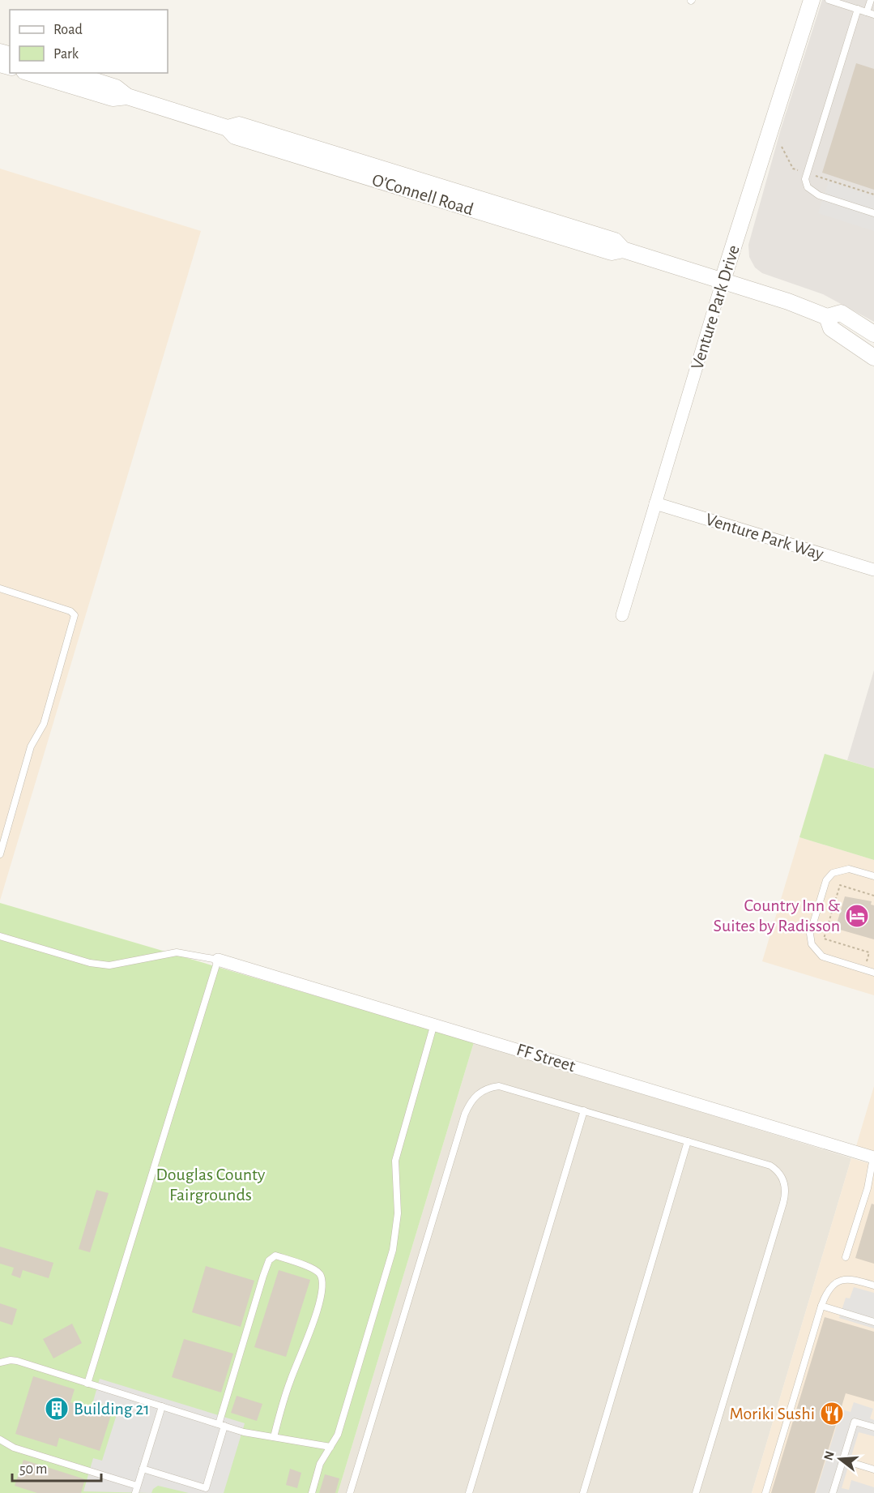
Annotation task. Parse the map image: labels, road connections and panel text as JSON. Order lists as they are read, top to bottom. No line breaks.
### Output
{"streets":{"street":["O'Connell Road","Venture Park Drive","Venture Park Way","FF Street"]},"crossings":[["O'Connell Road","Venture Park Drive"],["Venture Park Drive","Venture Park Way"]],"parks":["Douglas County Fairgrounds"],"places":{"hotel":["Country Inn & Suites by Radisson"],"building":["Building 21"],"restaurant":["Moriki Sushi"]},"legend":["Road","Park"],"scale_bar":"50 m","north":"left"}
